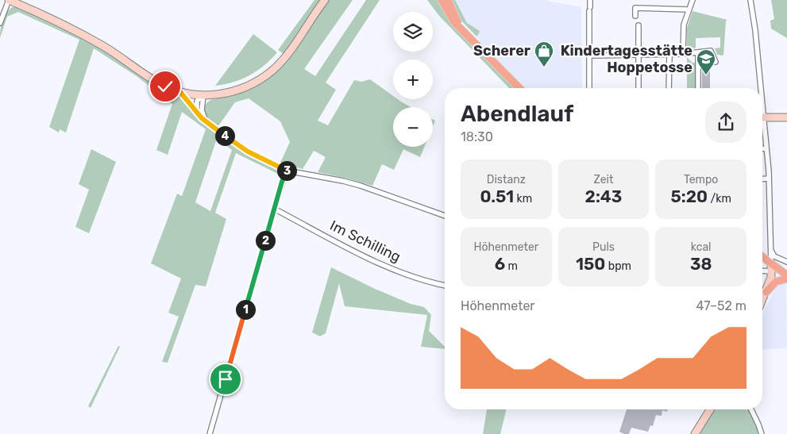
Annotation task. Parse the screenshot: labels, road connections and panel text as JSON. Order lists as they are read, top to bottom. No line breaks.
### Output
{"streets":{"street":["Im Schilling"]},"places":{"shop":["Scherer"],"school or university":["Kindertagesstätte Hoppetosse"]},"page":{"map_buttons":["+","−"],"heading":["Abendlauf","18:30"],"pins":["4","3","2","1"],"stats":[["Distanz","0.51 km"],["Zeit","2:43"],["Tempo","5:20 /km"],["Höhenmeter","6 m"],["Puls","150 bpm"],["kcal","38"]],"chart":["Höhenmeter","47–52 m"]}}
